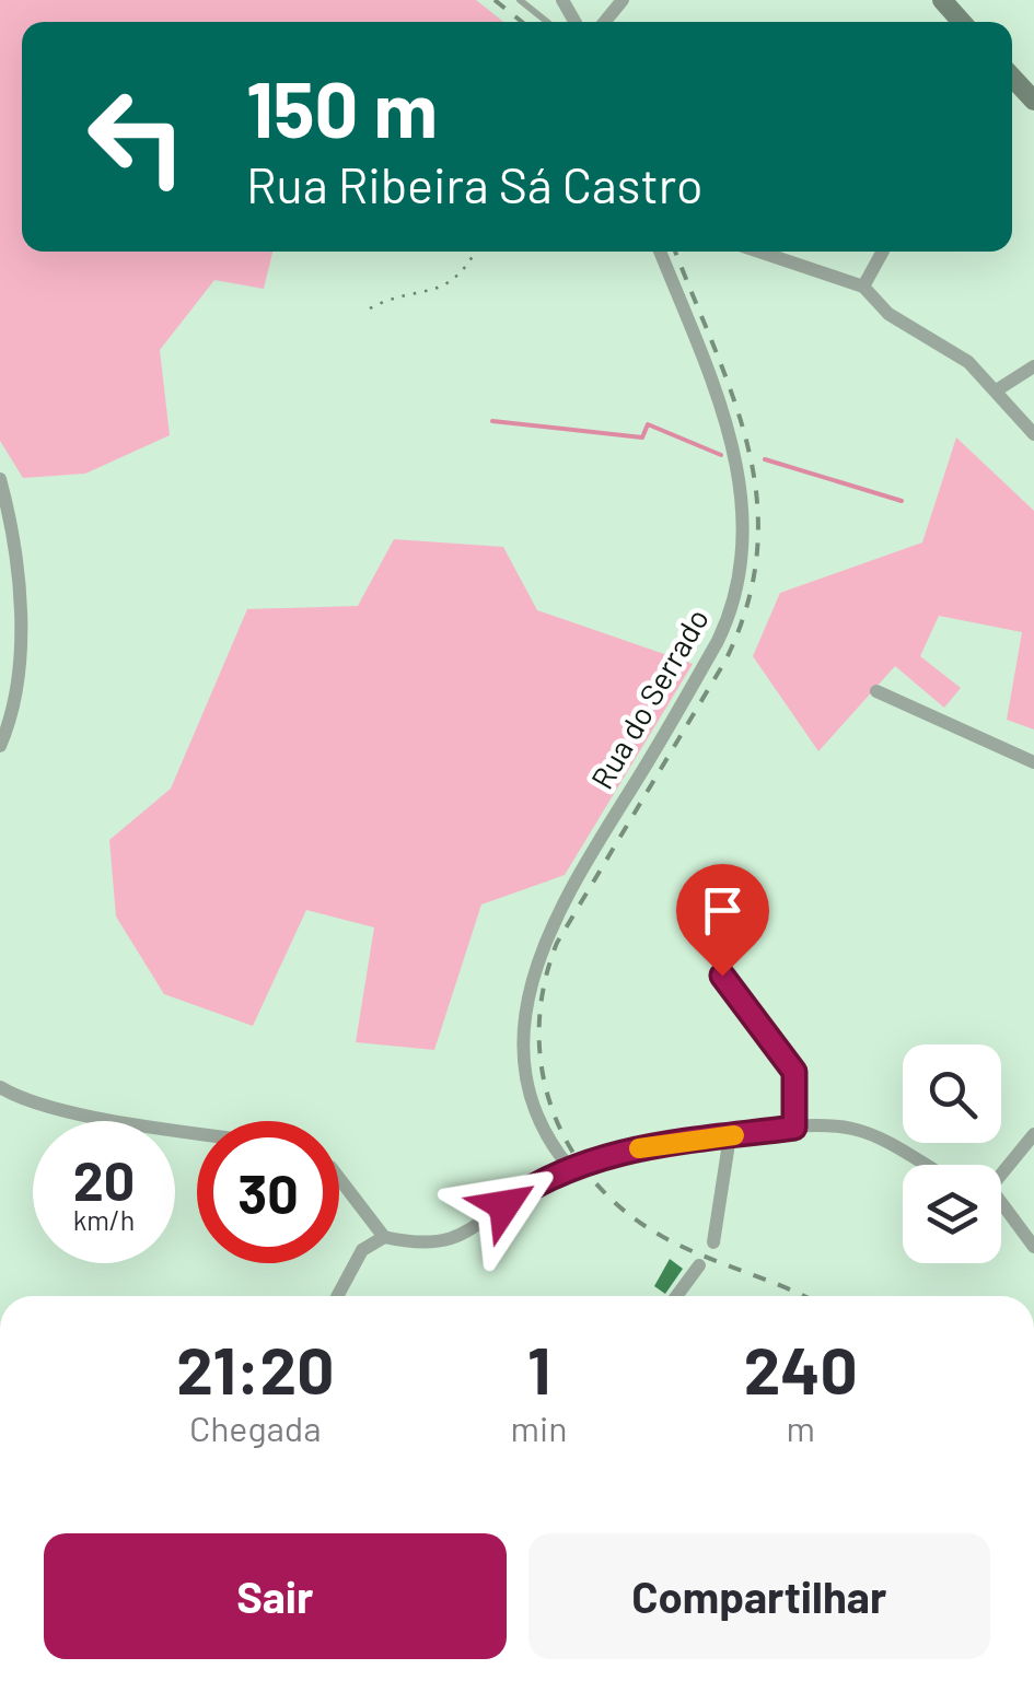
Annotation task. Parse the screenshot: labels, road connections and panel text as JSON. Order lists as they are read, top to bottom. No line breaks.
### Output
{"streets":{"street":["Rua do Serrado"]},"page":{"turn":["150 m","Rua Ribeira Sá Castro"],"speed":"20 km/h","limit":"30","eta":["21:20","Chegada","1","min","240","m"],"buttons":["Sair","Compartilhar"]}}
